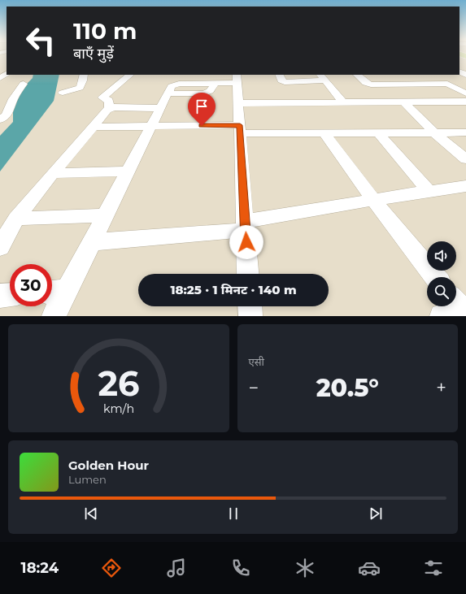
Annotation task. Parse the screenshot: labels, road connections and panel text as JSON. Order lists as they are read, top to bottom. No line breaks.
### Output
{"page":{"turn":["110 m","बाएँ मुड़ें"],"limit":"30","trip":"18:25 · 1 मिनट · 140 m","tile":"एसी","heat":["−","20.5°","+"],"song":["Golden Hour","Lumen"],"tabs":"18:24","gauge":["26","km/h"]}}
